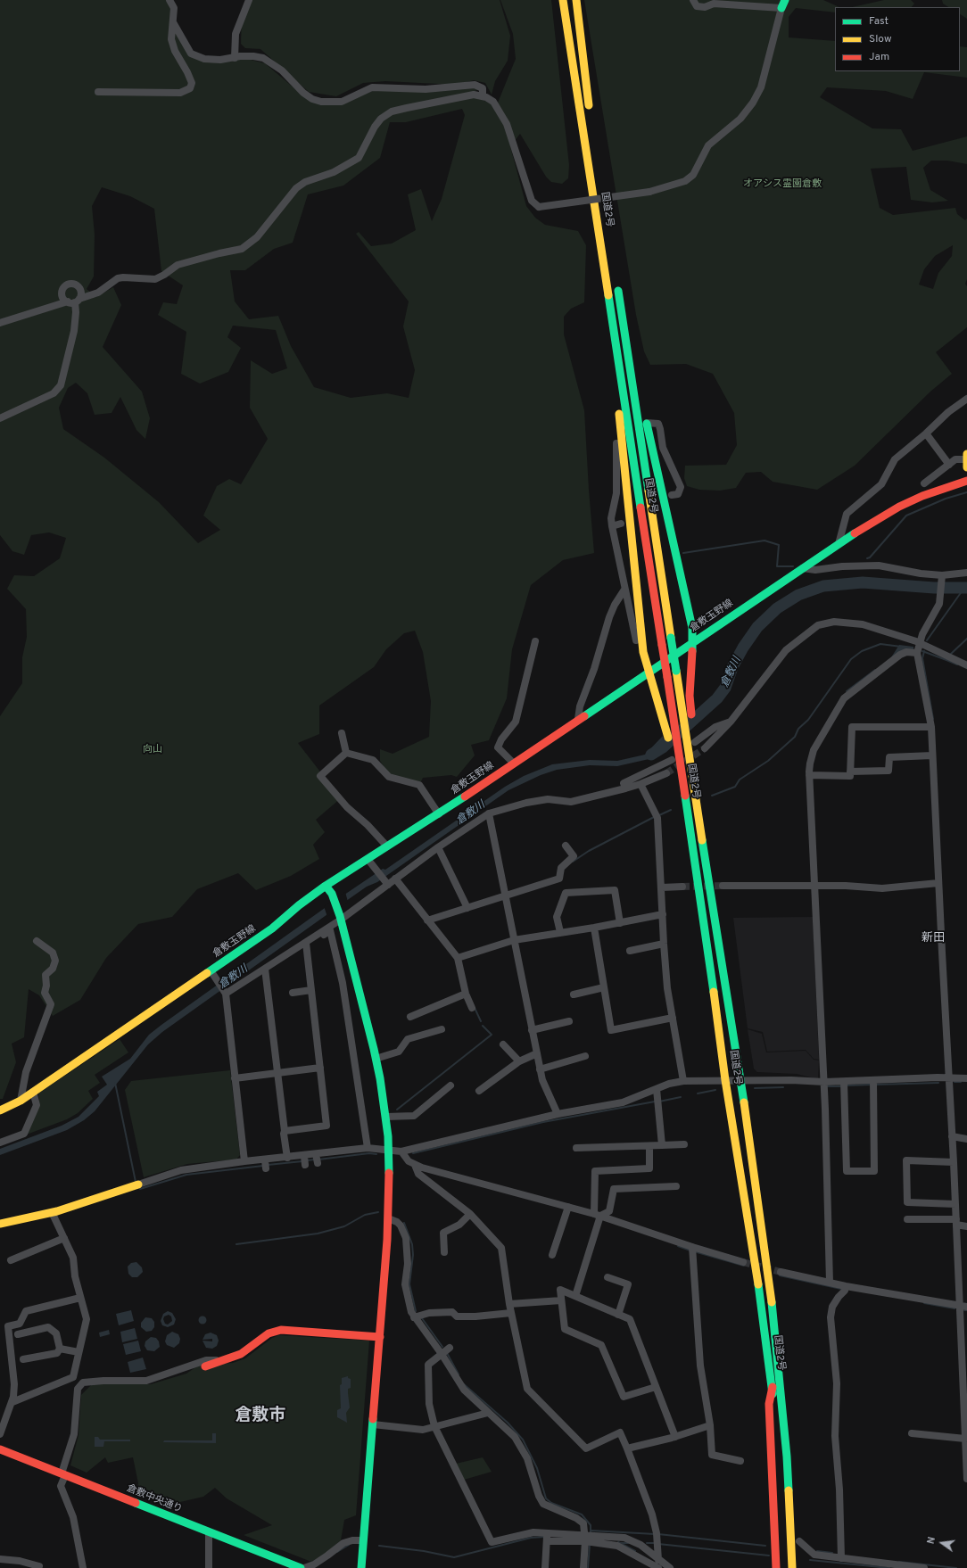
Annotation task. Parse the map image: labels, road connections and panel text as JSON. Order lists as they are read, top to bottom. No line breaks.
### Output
{"streets":{"main road":["国道2号","倉敷玉野線","倉敷中央通り"]},"districts":["新田","倉敷市"],"water":["倉敷川"],"parks":["オアシス霊園倉敷","向山"],"legend":["Fast","Slow","Jam"],"north":"left"}
